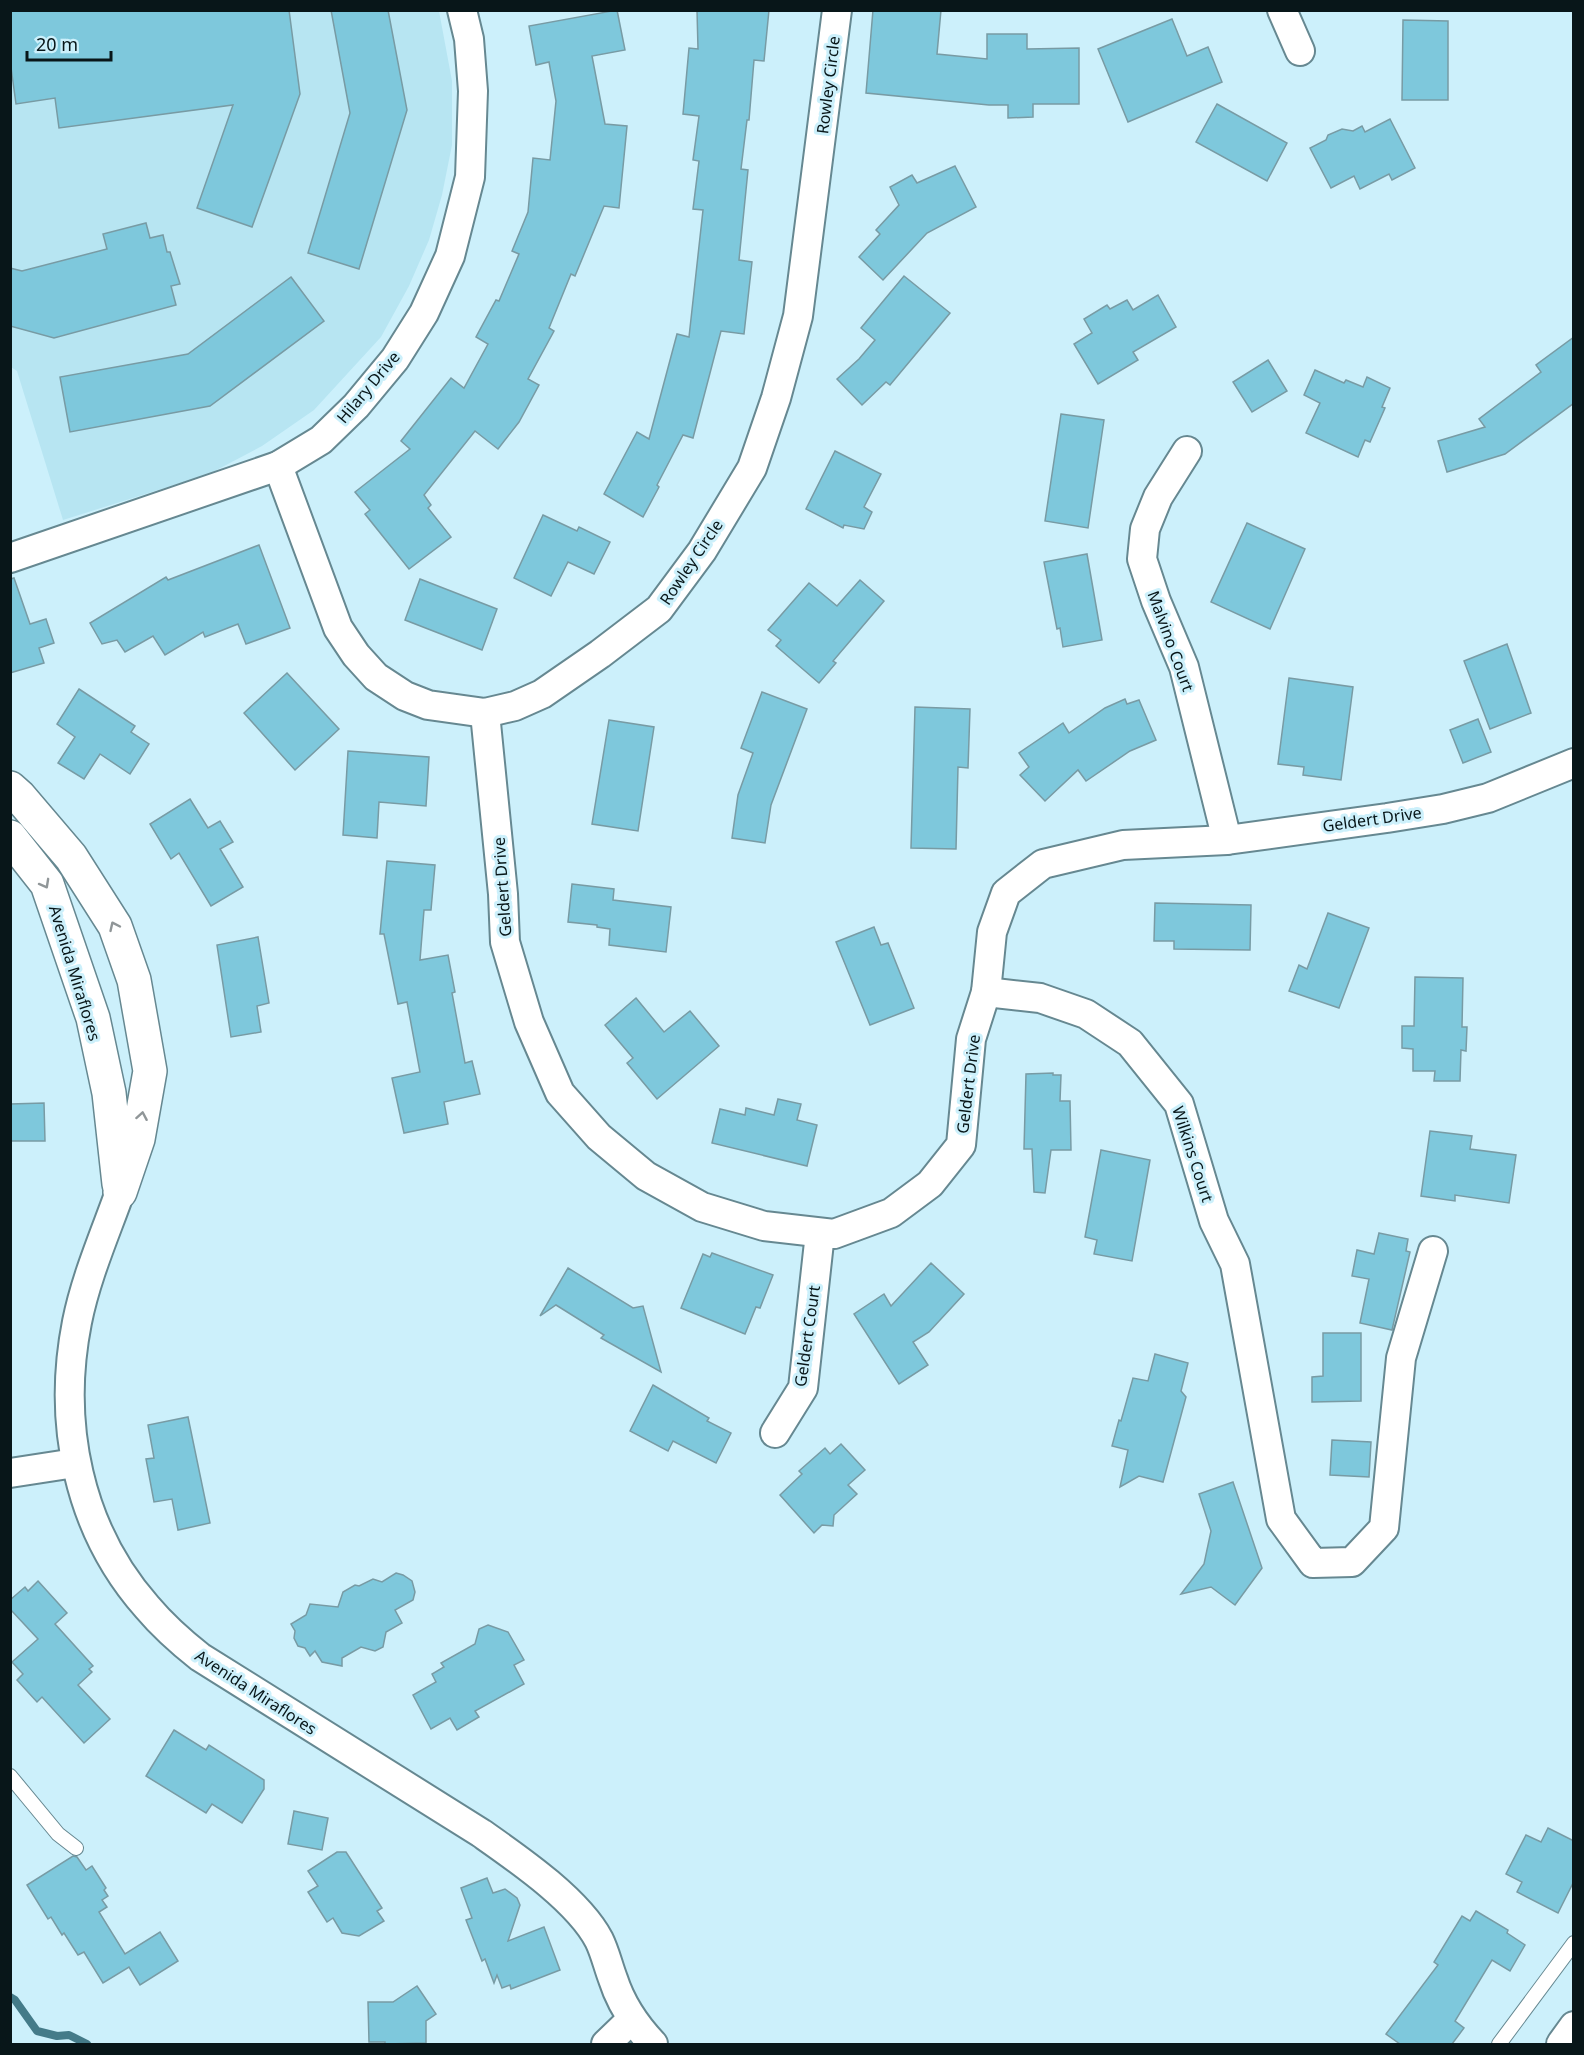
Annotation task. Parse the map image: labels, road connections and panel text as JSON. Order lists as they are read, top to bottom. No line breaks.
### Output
{"streets":{"street":["Rowley Circle","Hilary Drive","Malvino Court","Geldert Drive","Avenida Miraflores","Wilkins Court","Geldert Court"]},"crossings":[["Rowley Circle","Hilary Drive"],["Rowley Circle","Geldert Drive"],["Malvino Court","Geldert Drive"],["Geldert Drive","Wilkins Court"],["Geldert Drive","Geldert Court"]],"scale_bar":"20 m"}
